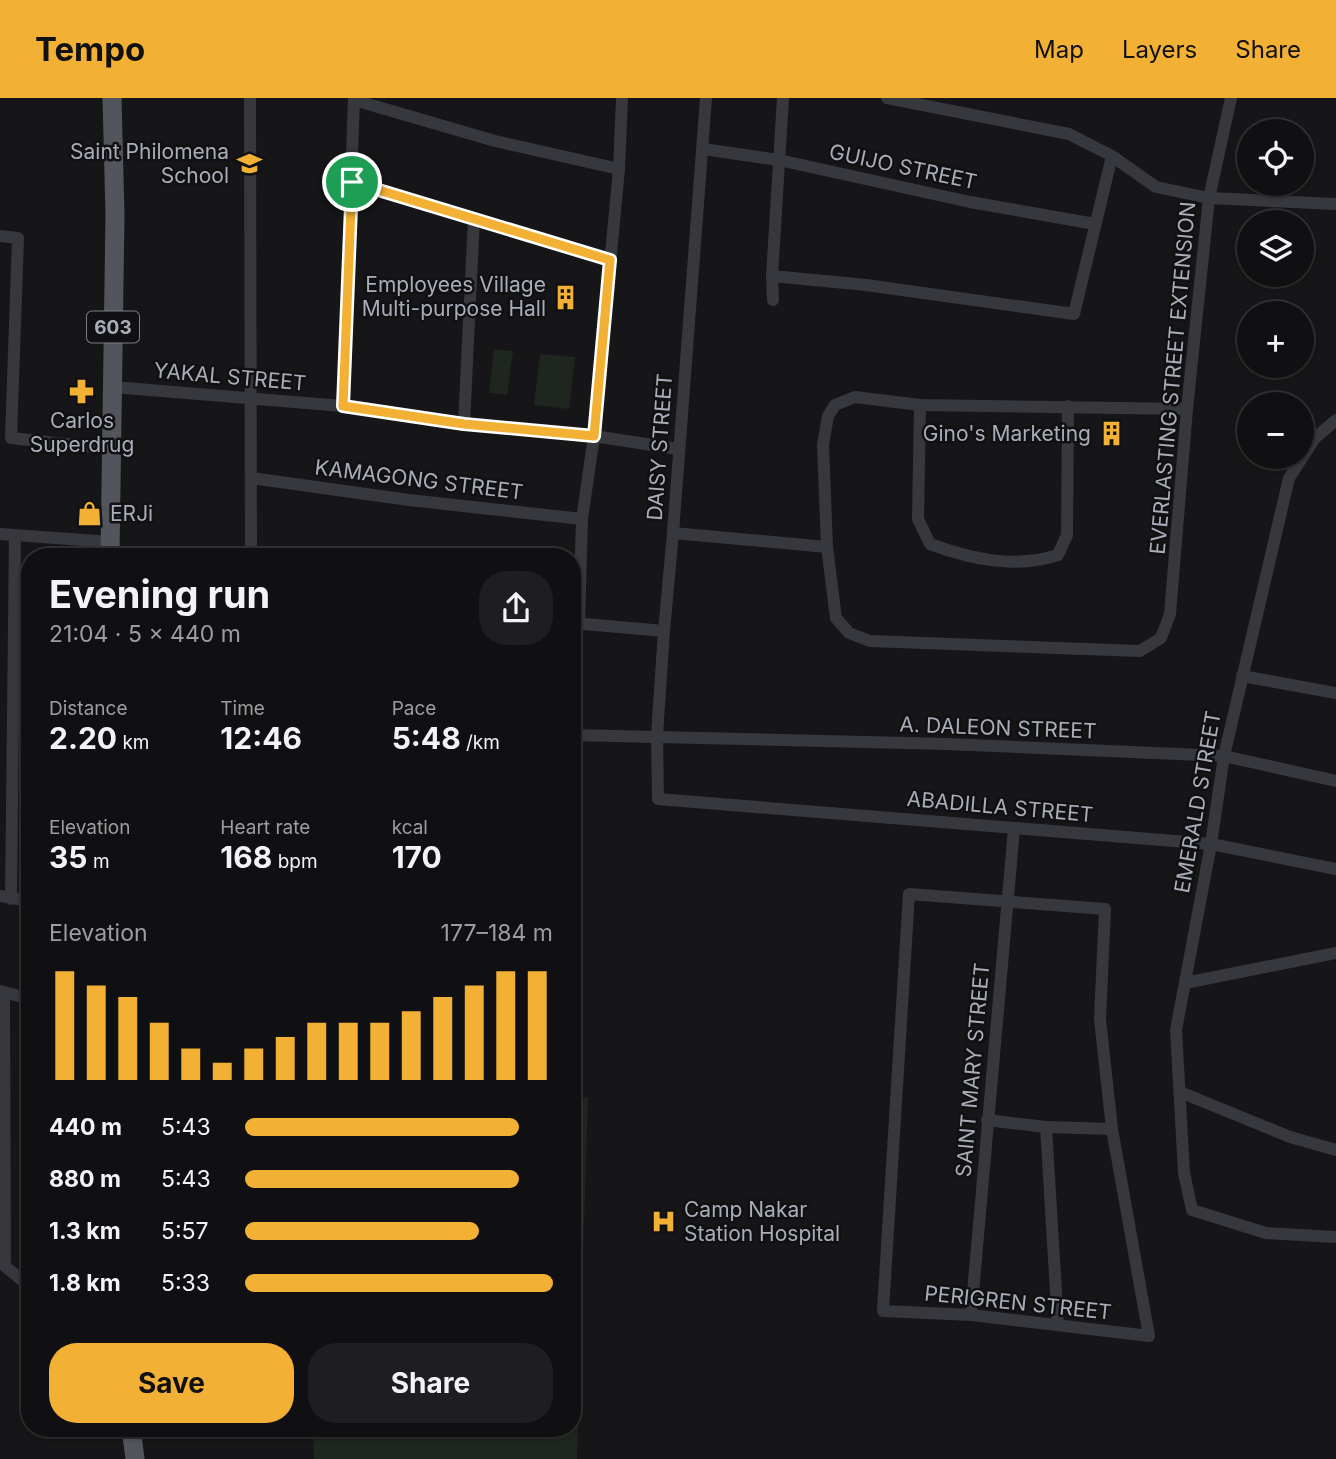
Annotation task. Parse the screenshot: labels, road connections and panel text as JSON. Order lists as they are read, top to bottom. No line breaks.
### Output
{"streets":{"main road":["603"],"street":["GUIJO STREET","YAKAL STREET","EVERLASTING STREET EXTENSION","DAISY STREET","KAMAGONG STREET","A. DALEON STREET","EMERALD STREET","ABADILLA STREET","SAINT MARY STREET","PERIGREN STREET"]},"crossings":[["GUIJO STREET","DAISY STREET"],["603","YAKAL STREET"],["YAKAL STREET","DAISY STREET"],["DAISY STREET","A. DALEON STREET"],["DAISY STREET","ABADILLA STREET"],["A. DALEON STREET","EMERALD STREET"],["EMERALD STREET","ABADILLA STREET"],["ABADILLA STREET","SAINT MARY STREET"],["SAINT MARY STREET","PERIGREN STREET"]],"places":{"school or university":["Saint Philomena School"],"building":["Employees Village Multi-purpose Hall","Gino's Marketing"],"pharmacy":["Carlos Superdrug"],"shop":["ERJi"],"hospital":["Camp Nakar Station Hospital"]},"page":{"header":"Tempo","nav":["Map","Layers","Share"],"map_buttons":["+","−"],"heading":["Evening run","21:04 · 5 × 440 m"],"stats":[["Distance","2.20 km"],["Time","12:46"],["Pace","5:48 /km"],["Elevation","35 m"],["Heart rate","168 bpm"],["kcal","170"]],"chart":["Elevation","177–184 m"],"list":[{"name":"440 m","note":"5:43"},{"name":"880 m","note":"5:43"},{"name":"1.3 km","note":"5:57"},{"name":"1.8 km","note":"5:33"}],"buttons":["Save","Share"]}}
